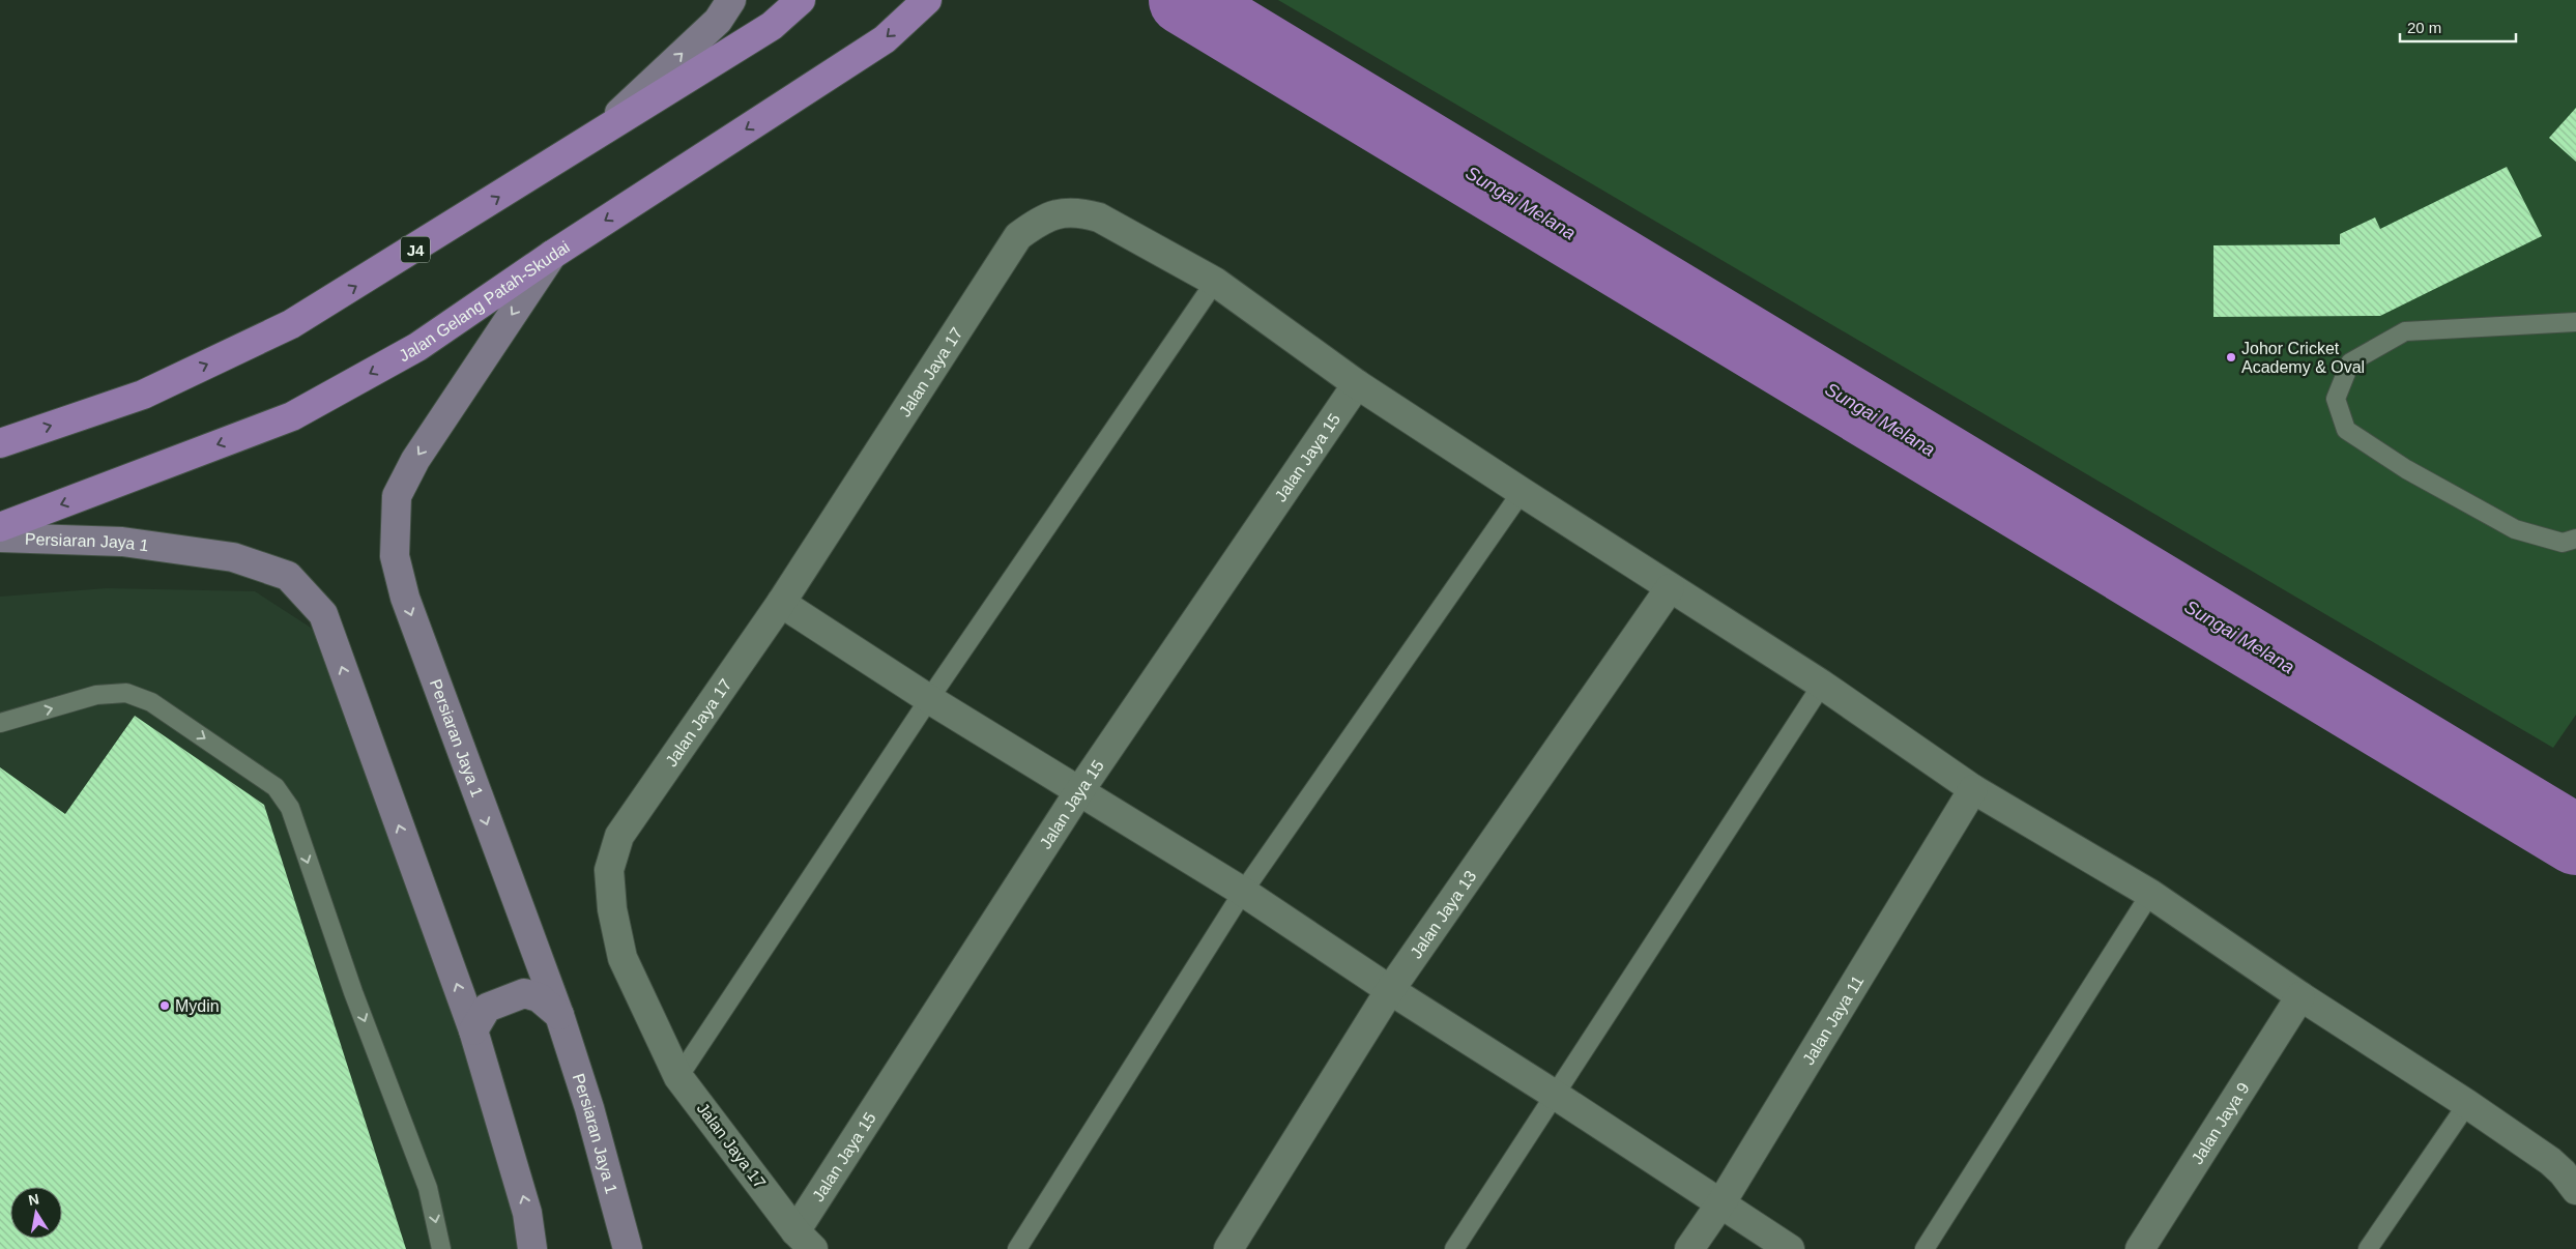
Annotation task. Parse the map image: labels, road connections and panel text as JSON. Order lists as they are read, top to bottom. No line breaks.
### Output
{"streets":{"main road":["J4","Jalan Gelang Patah-Skudai","Persiaran Jaya 1"],"street":["Jalan Jaya 17","Jalan Jaya 15","Jalan Jaya 13","Jalan Jaya 11","Jalan Jaya 9"]},"crossings":[["Jalan Gelang Patah-Skudai","Persiaran Jaya 1"],["Jalan Jaya 17","Jalan Jaya 15"]],"water":["Sungai Melana"],"places":["Johor Cricket Academy & Oval","Mydin"],"scale_bar":"20 m","north":"top"}
